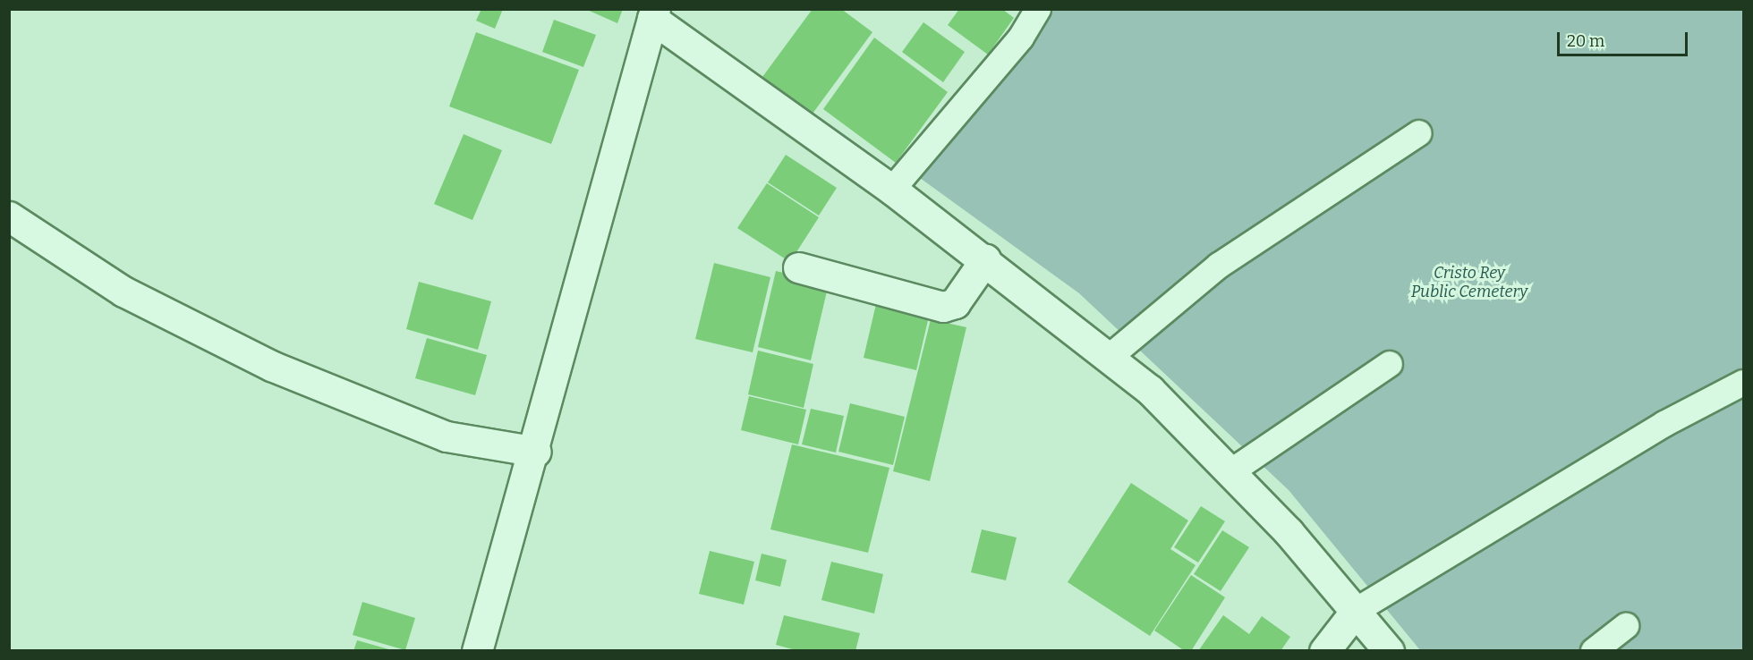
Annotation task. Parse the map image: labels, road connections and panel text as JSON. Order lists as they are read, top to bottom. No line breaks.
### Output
{"parks":["Cristo Rey Public Cemetery"],"scale_bar":"20 m"}
